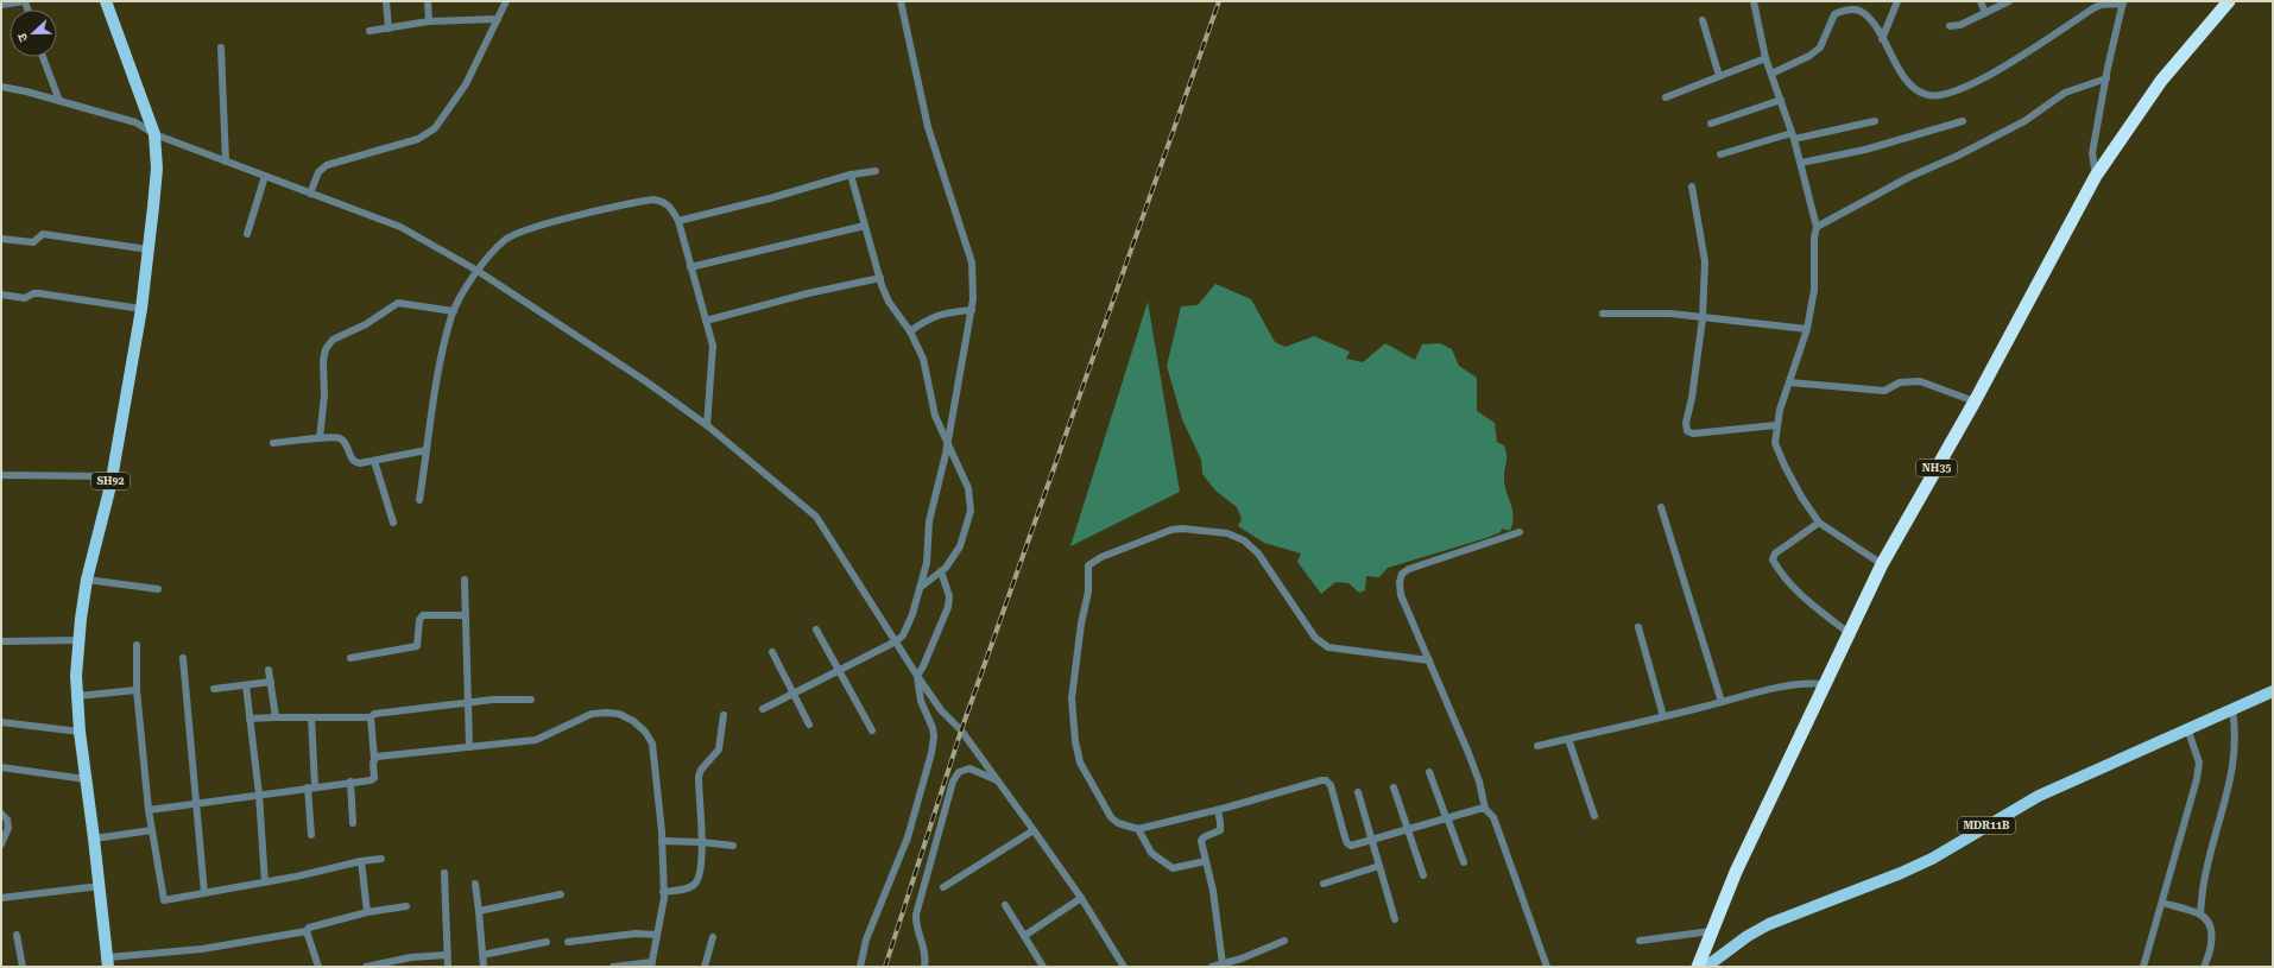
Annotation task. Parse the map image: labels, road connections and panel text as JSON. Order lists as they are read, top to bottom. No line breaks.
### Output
{"streets":{"highway":["NH35"],"main road":["SH92","MDR11B"]},"north":"left"}
